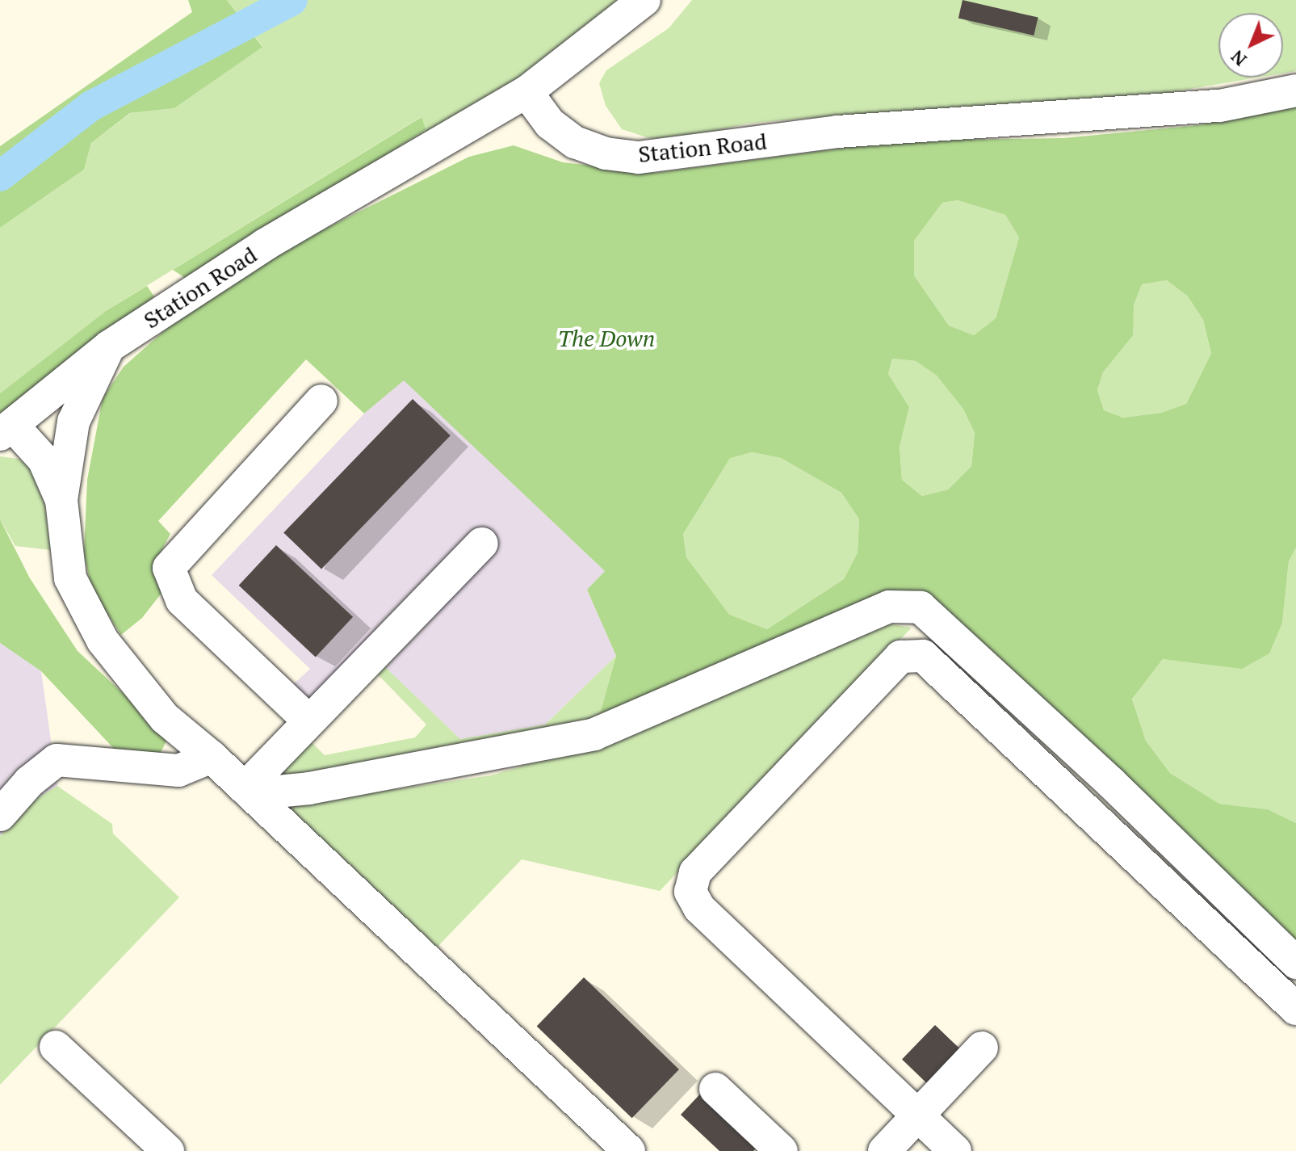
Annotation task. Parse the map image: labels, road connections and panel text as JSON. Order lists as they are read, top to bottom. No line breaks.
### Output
{"streets":{"street":["Station Road"]},"parks":["The Down"],"north":"bottom left"}
